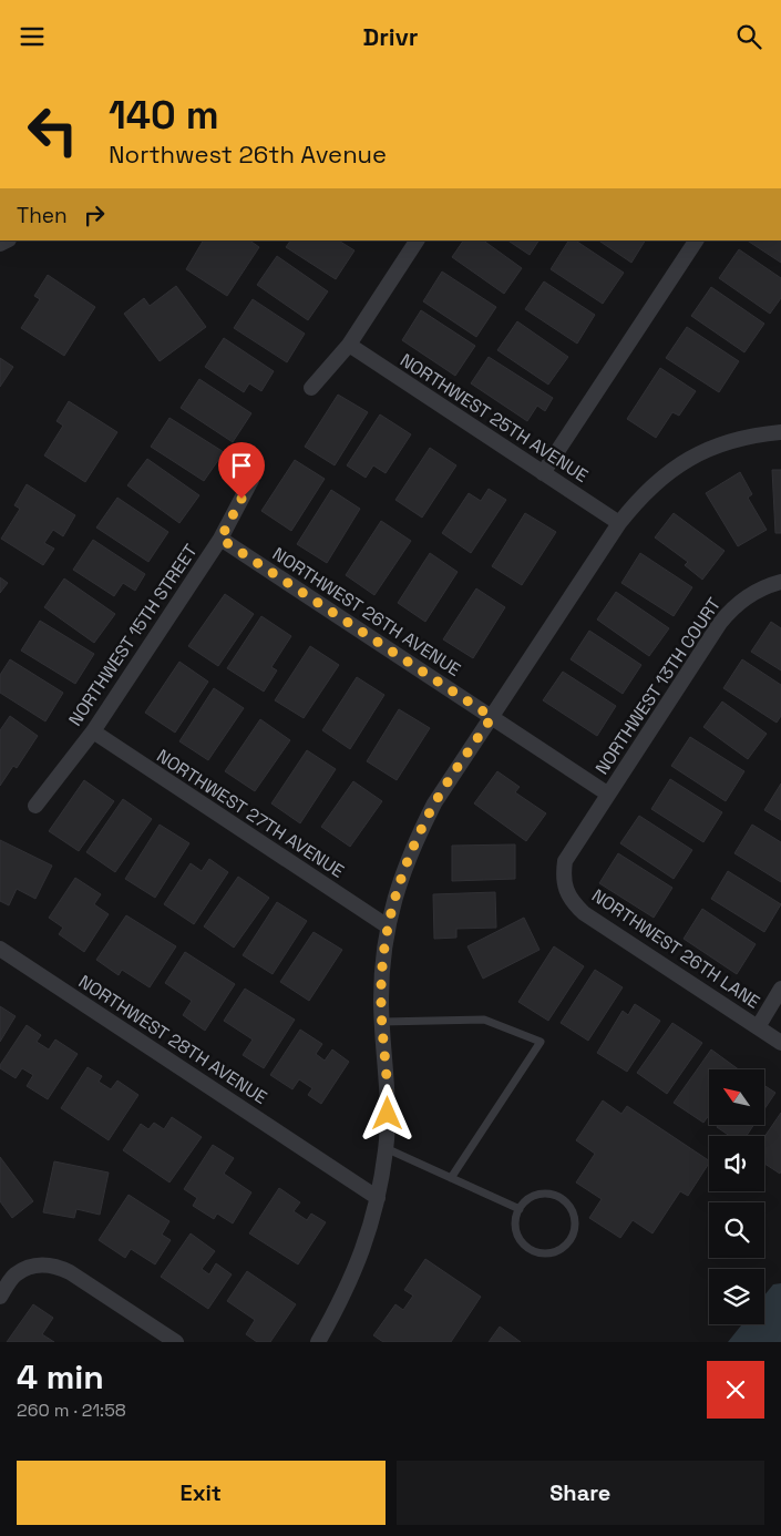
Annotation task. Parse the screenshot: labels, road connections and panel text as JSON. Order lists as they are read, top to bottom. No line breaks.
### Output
{"streets":{"street":["NORTHWEST 25TH AVENUE","NORTHWEST 26TH AVENUE","NORTHWEST 15TH STREET","NORTHWEST 13TH COURT","NORTHWEST 27TH AVENUE","NORTHWEST 26TH LANE","NORTHWEST 28TH AVENUE"]},"crossings":[["NORTHWEST 26TH AVENUE","NORTHWEST 15TH STREET"],["NORTHWEST 15TH STREET","NORTHWEST 27TH AVENUE"],["NORTHWEST 13TH COURT","NORTHWEST 26TH LANE"]],"north":"top left","page":{"header":"Drivr","turn":["140 m","Northwest 26th Avenue"],"then":"Then","heading":["4 min","260 m · 21:58"],"buttons":["Exit","Share"]}}
